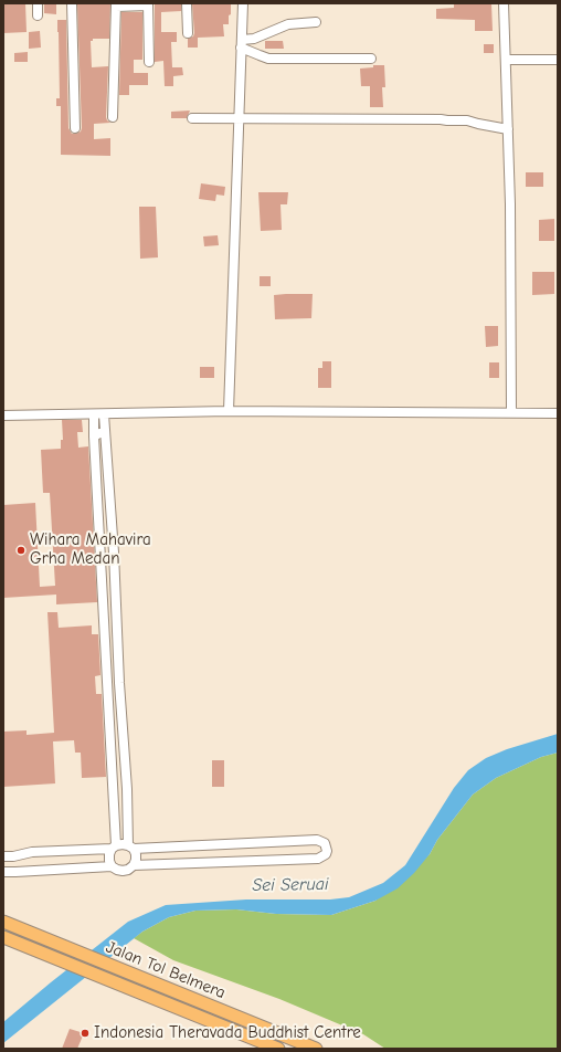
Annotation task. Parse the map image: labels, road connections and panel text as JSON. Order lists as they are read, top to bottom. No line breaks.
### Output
{"streets":{"highway":["Jalan Tol Belmera"]},"water":["Sei Seruai"],"places":["Wihara Mahavira Grha Medan","Indonesia Theravada Buddhist Centre"]}
